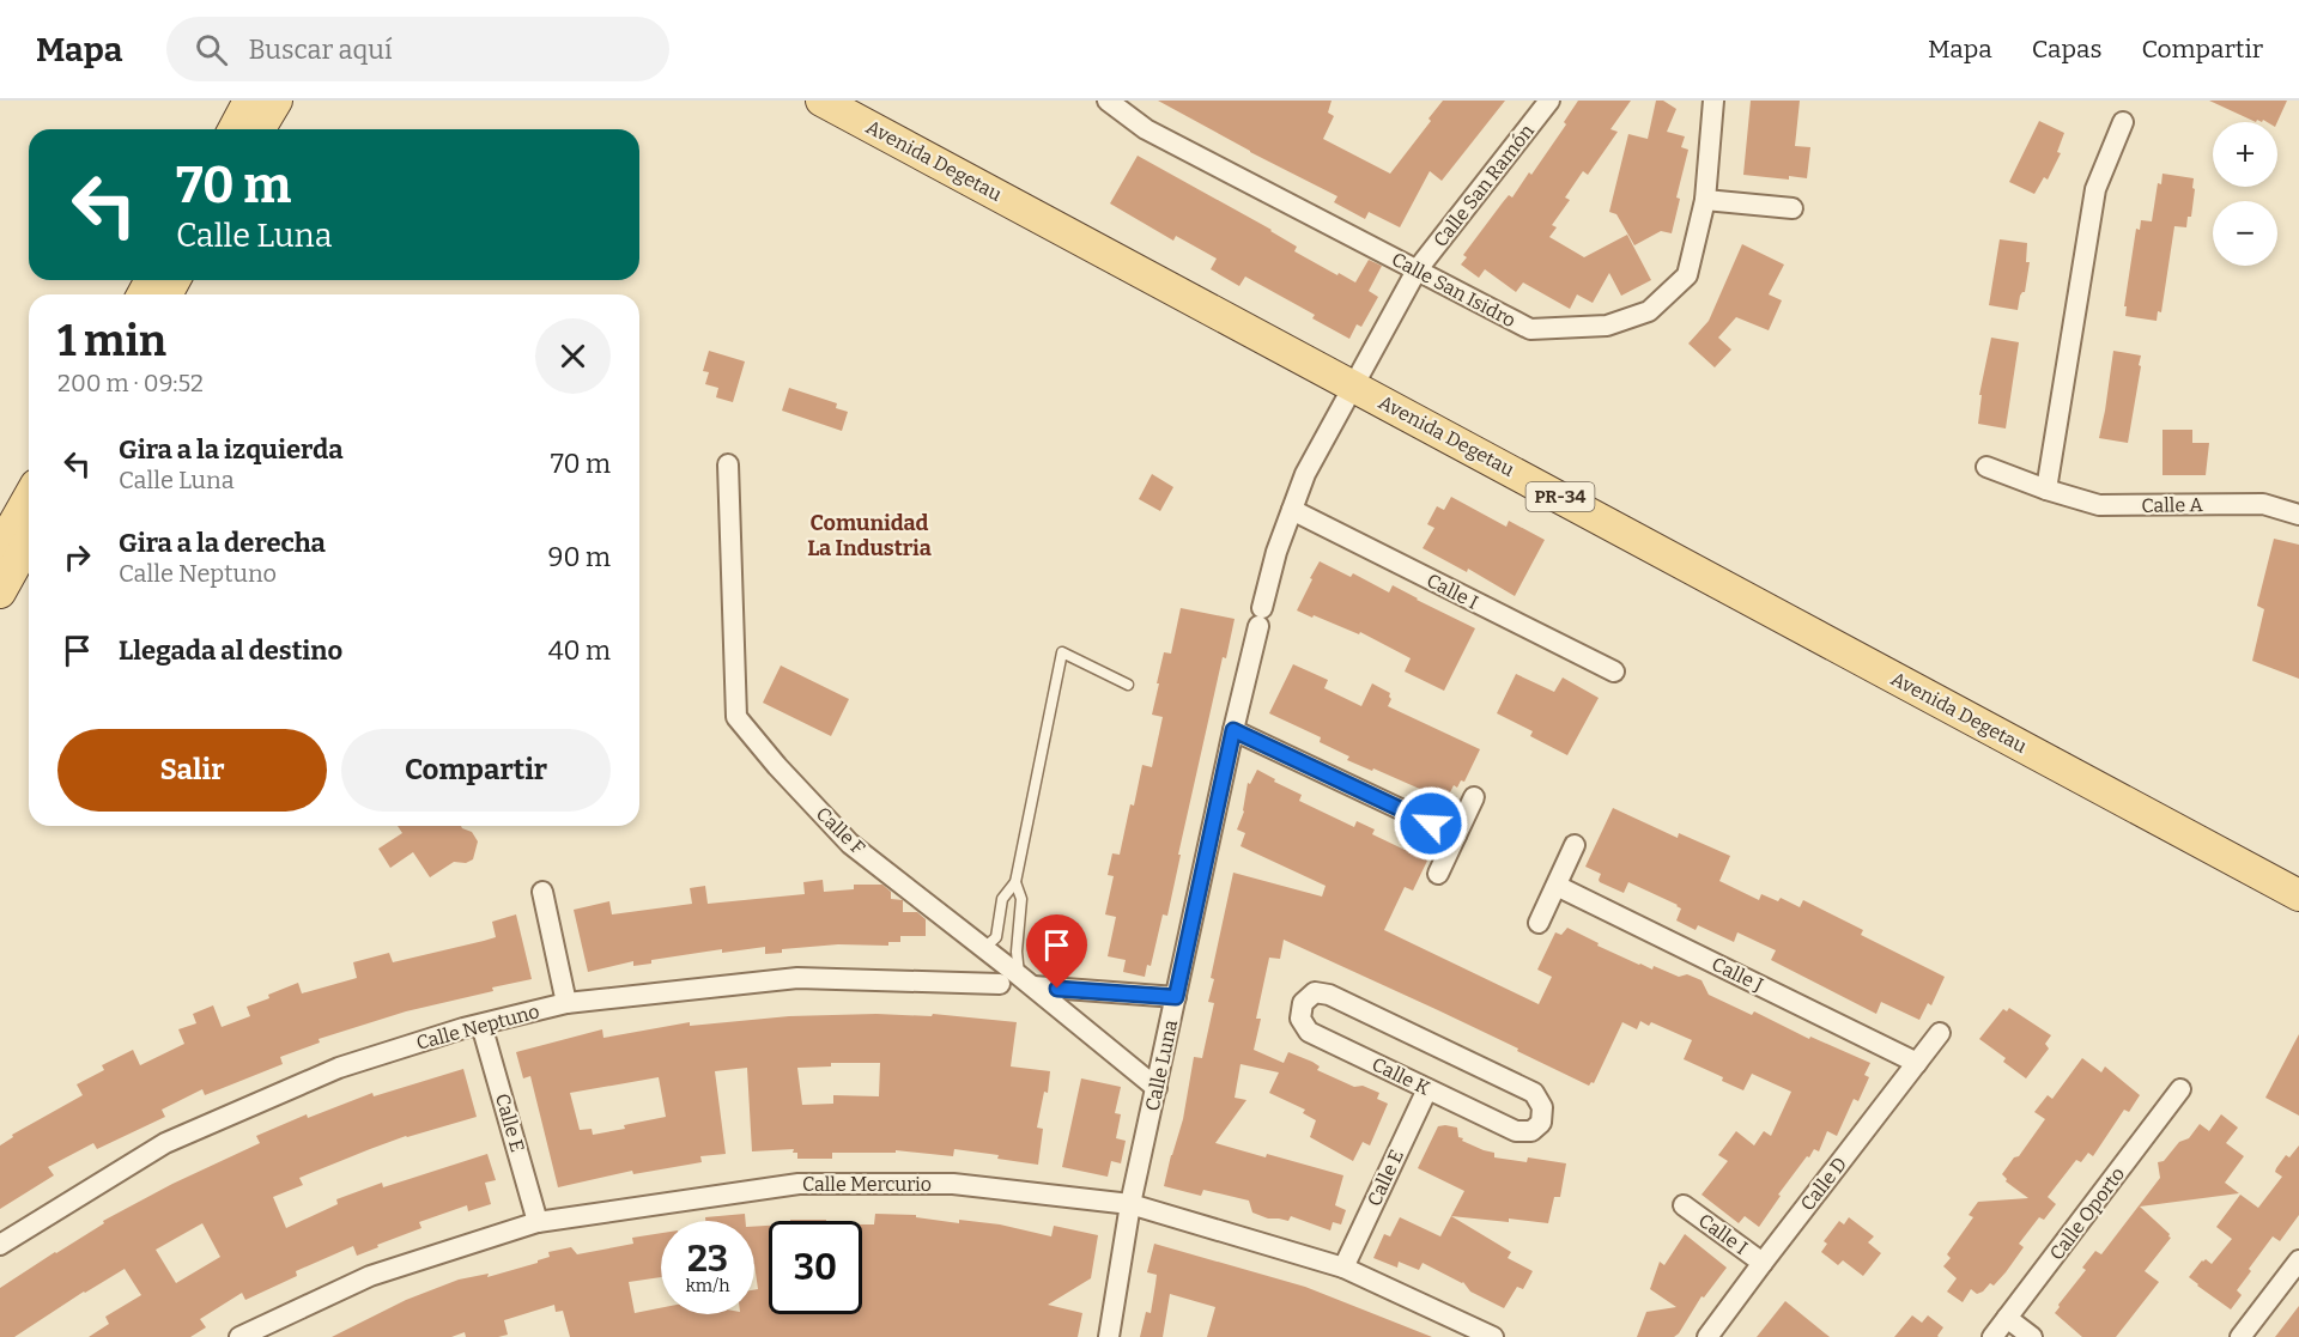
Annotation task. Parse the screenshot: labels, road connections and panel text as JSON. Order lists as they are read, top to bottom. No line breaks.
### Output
{"streets":{"main road":["Avenida Degetau","PR-34"],"street":["Calle San Ramón","Calle San Isidro","Calle A","Calle I","Calle F","Calle J","Calle Neptuno","Calle Luna","Calle K","Calle E","Calle Mercurio","Calle D","Calle Oporto"]},"crossings":[["Avenida Degetau","Calle San Ramón"],["Calle San Ramón","Calle San Isidro"],["Calle San Ramón","Calle I"],["Calle San Ramón","Calle Luna"],["Calle I","Calle Luna"],["Calle I","Calle D"],["Calle F","Calle Luna"],["Calle J","Calle D"],["Calle Neptuno","Calle E"],["Calle Luna","Calle Mercurio"],["Calle K","Calle E"],["Calle E","Calle Mercurio"]],"districts":["Comunidad La Industria"],"page":{"header":"Mapa","search":"Buscar aquí","nav":["Mapa","Capas","Compartir"],"map_buttons":["+","−"],"turn":["70 m","Calle Luna"],"heading":["1 min","200 m · 09:52"],"list":[{"name":"Gira a la izquierda","note":"Calle Luna","value":"70 m"},{"name":"Gira a la derecha","note":"Calle Neptuno","value":"90 m"},{"name":"Llegada al destino","value":"40 m"}],"buttons":["Salir","Compartir"],"speed":"23 km/h","limit":"30"}}
